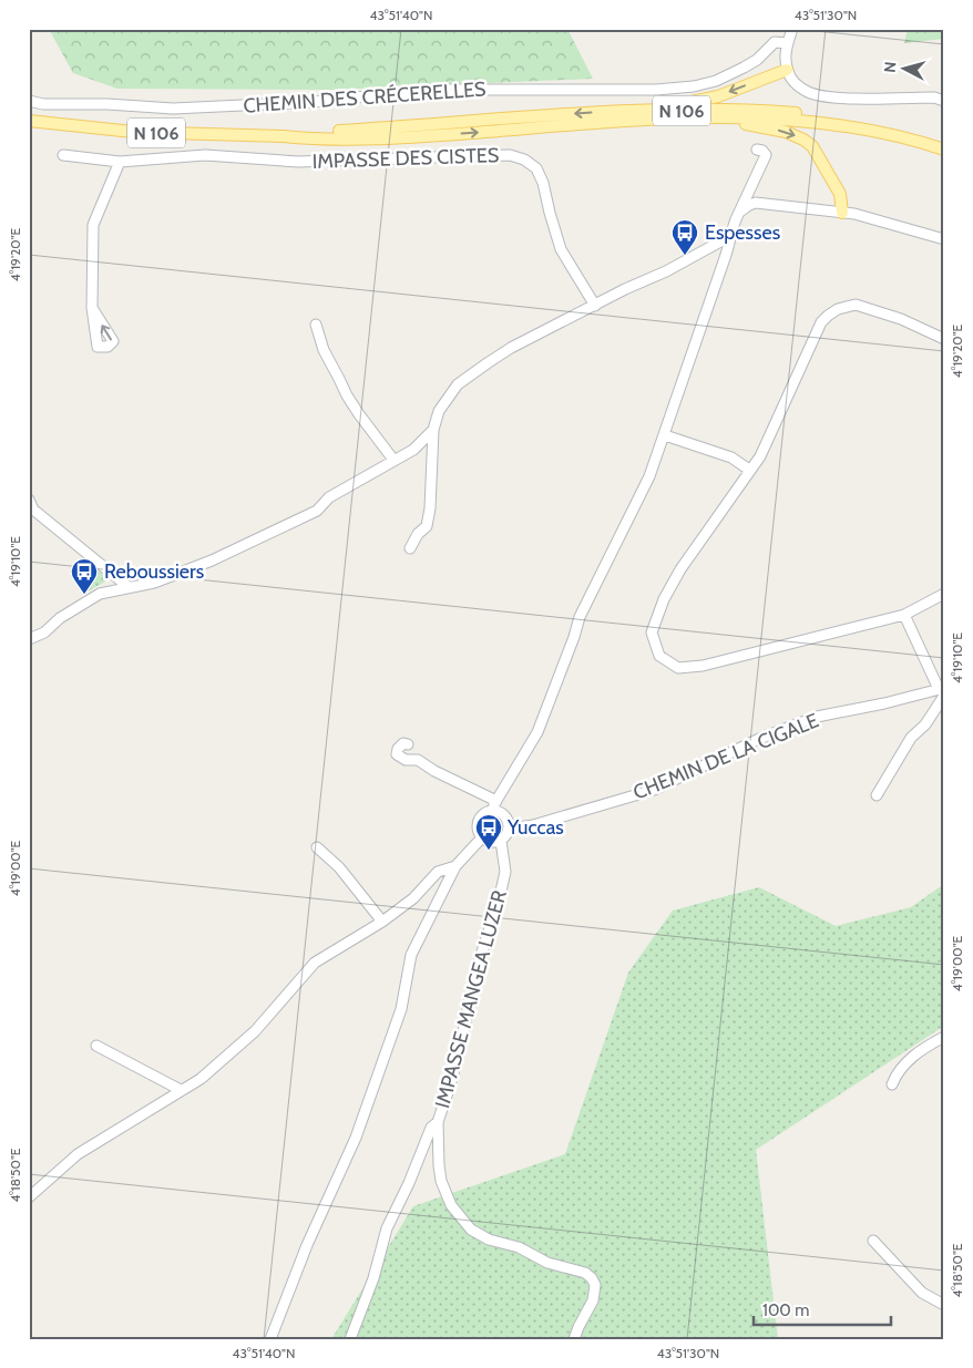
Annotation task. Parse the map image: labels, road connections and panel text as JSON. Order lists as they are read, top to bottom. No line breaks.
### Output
{"streets":{"main road":["N 106"],"street":["CHEMIN DES CRÉCERELLES","IMPASSE DES CISTES","CHEMIN DE LA CIGALE","IMPASSE MANGEA LUZER"]},"crossings":[["CHEMIN DE LA CIGALE","IMPASSE MANGEA LUZER"]],"places":{"bus stop":["Espesses","Reboussiers","Yuccas"]},"scale_bar":"100 m","north":"left","coordinates":["43°51'40\"N","43°51'30\"N","4°19'20\"E","4°19'10\"E","4°19'00\"E","4°18'50\"E"]}
